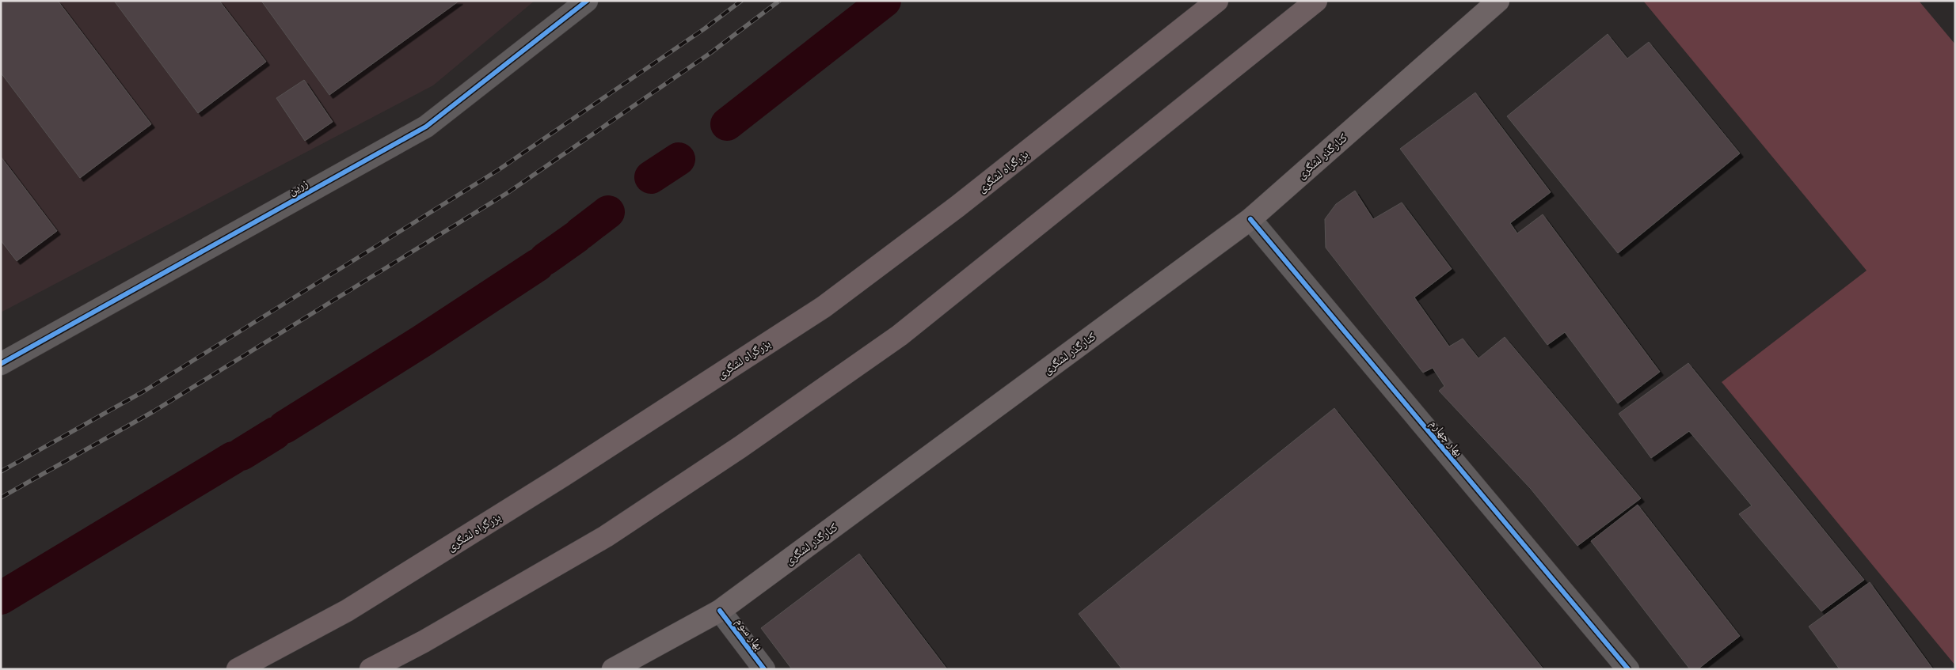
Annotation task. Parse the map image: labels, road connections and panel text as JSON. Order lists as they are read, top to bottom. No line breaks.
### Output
{"streets":{"highway":["بزرگراه لشگری"],"main road":["کنارگذر لشگری"],"street":["زرین","بهار چهارم","بهار سوم"]},"crossings":[["کنارگذر لشگری","بهار چهارم"],["کنارگذر لشگری","بهار سوم"]]}
